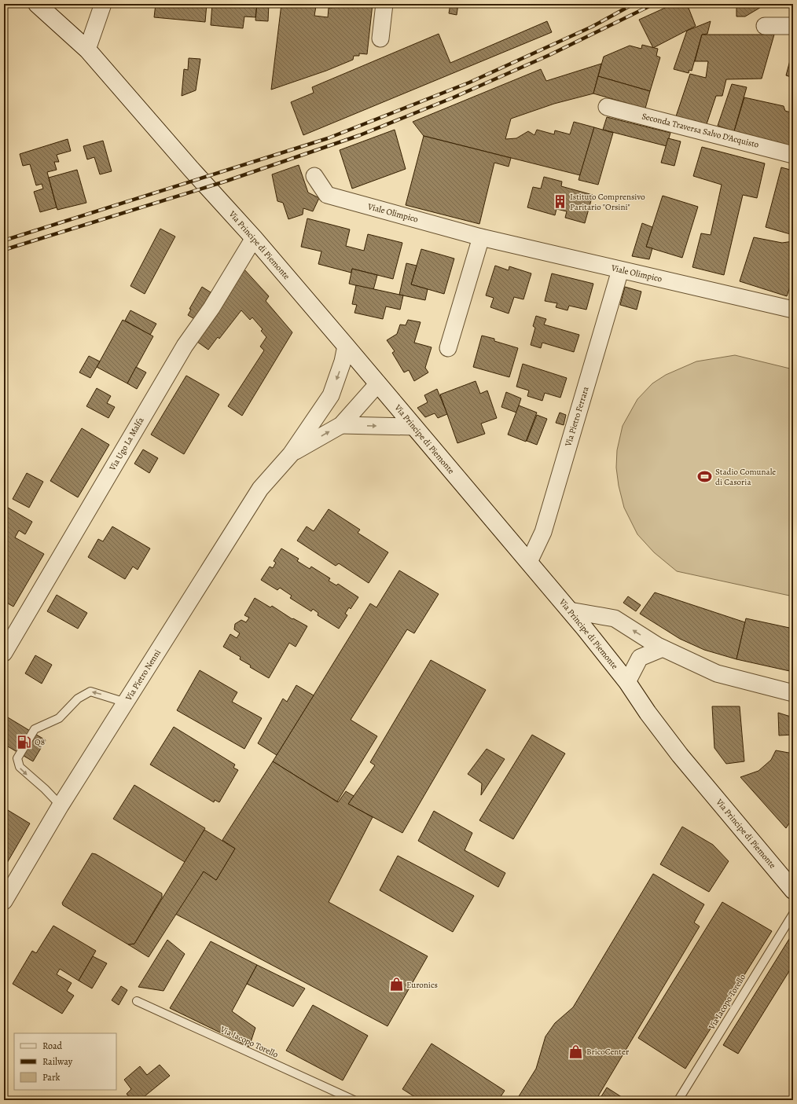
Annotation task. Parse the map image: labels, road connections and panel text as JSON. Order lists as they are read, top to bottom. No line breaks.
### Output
{"streets":{"main road":["Via Principe di Piemonte"],"street":["Seconda Traversa Salvo D'Acquisto","Viale Olimpico","Via Pietro Ferrara","Via Ugo La Malfa","Via Pietro Nenni"],"lane":["Via Iacopo Torello"]},"crossings":[["Viale Olimpico","Via Pietro Ferrara"],["Via Principe di Piemonte","Via Pietro Ferrara"],["Via Principe di Piemonte","Via Ugo La Malfa"]],"places":{"building":["Istituto Comprensivo Paritario \"Orsini\""],"sports":["Stadio Comunale di Casoria"],"fuel station":["Q8"],"shop":["Euronics","BricoCenter"]},"legend":["Road","Railway","Park"]}
